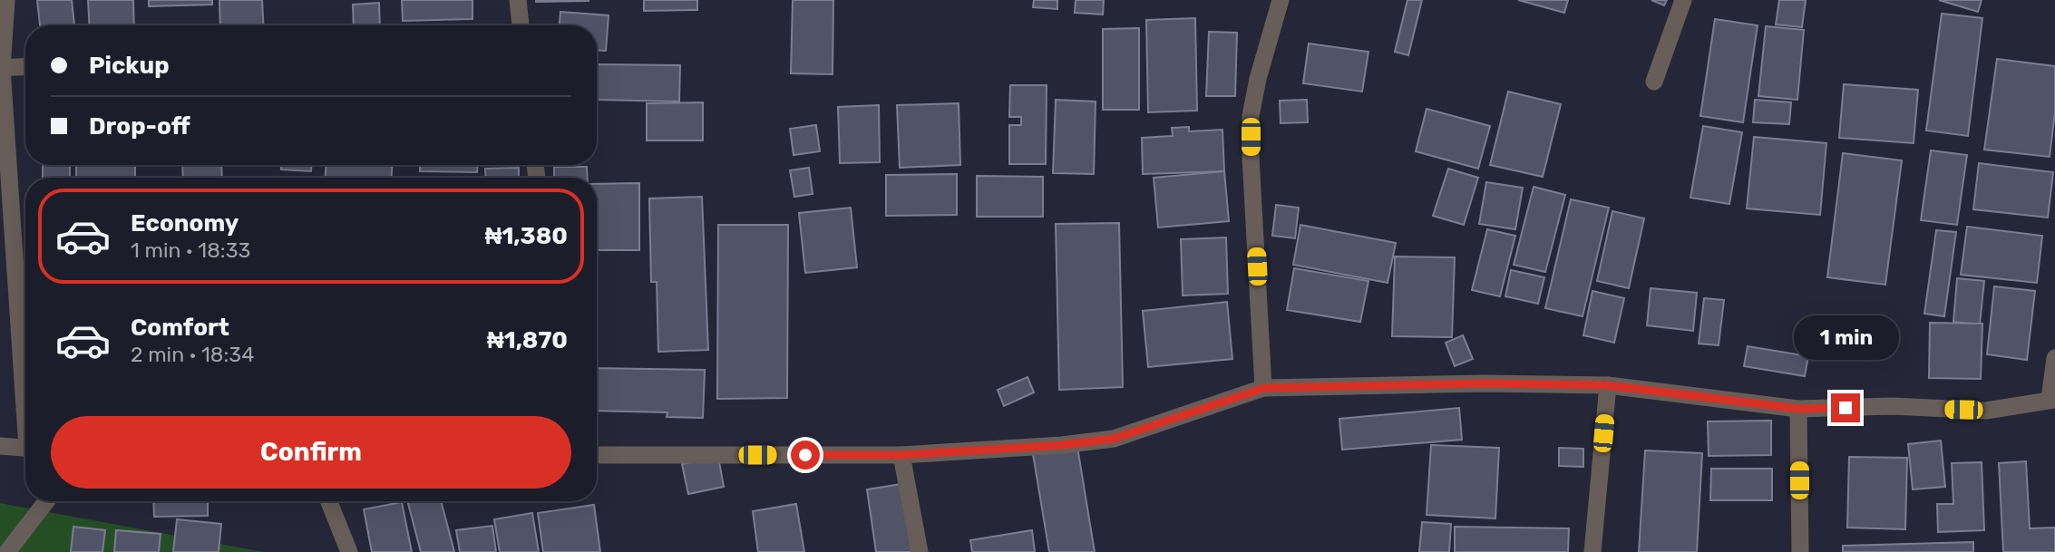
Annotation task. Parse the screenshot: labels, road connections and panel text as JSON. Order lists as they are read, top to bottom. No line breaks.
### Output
{"page":{"banner":["Pickup","Drop-off"],"list":[{"name":"Economy","note":"1 min · 18:33","value":"₦1,380"},{"name":"Comfort","note":"2 min · 18:34","value":"₦1,870"}],"bubble":"1 min","buttons":"Confirm"}}
